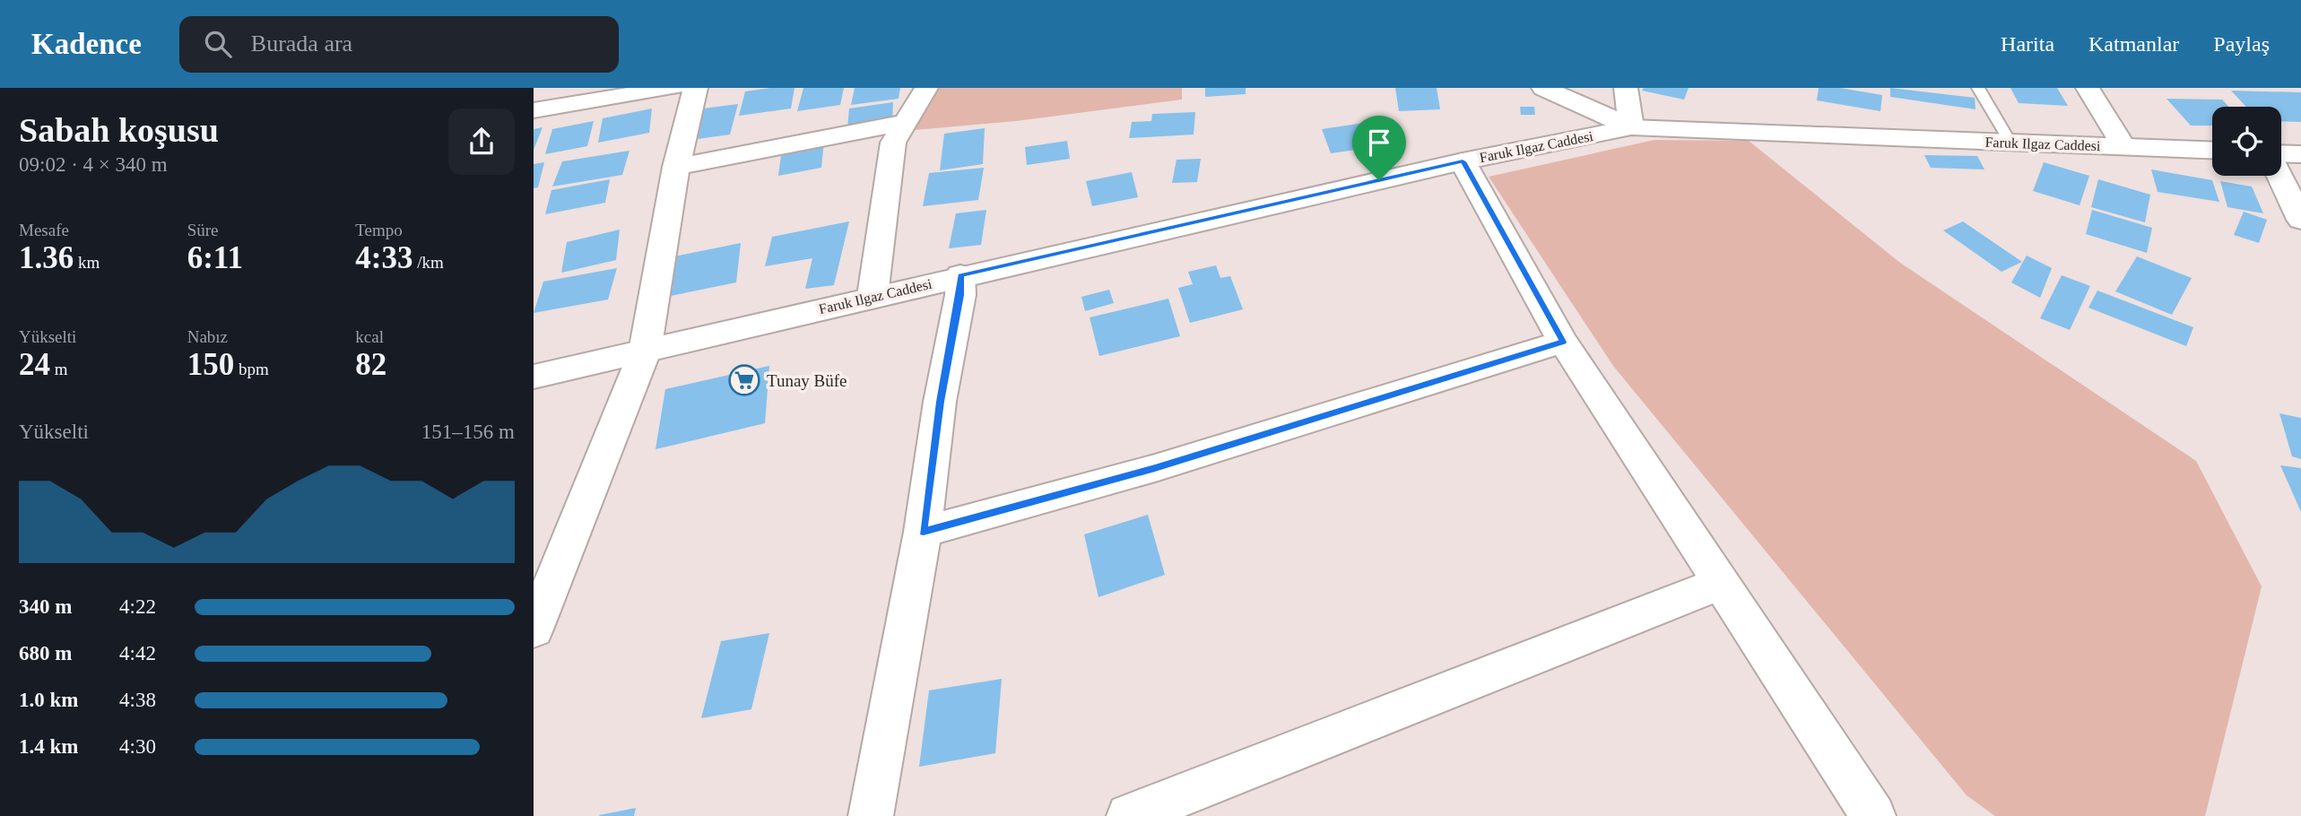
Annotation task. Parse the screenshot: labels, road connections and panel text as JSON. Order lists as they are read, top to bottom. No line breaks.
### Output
{"streets":{"street":["Faruk Ilgaz Caddesi"]},"places":{"supermarket":["Tunay Büfe"]},"page":{"header":"Kadence","search":"Burada ara","nav":["Harita","Katmanlar","Paylaş"],"heading":["Sabah koşusu","09:02 · 4 × 340 m"],"stats":[["Mesafe","1.36 km"],["Süre","6:11"],["Tempo","4:33 /km"],["Yükselti","24 m"],["Nabız","150 bpm"],["kcal","82"]],"chart":["Yükselti","151–156 m"],"list":[{"name":"340 m","note":"4:22"},{"name":"680 m","note":"4:42"},{"name":"1.0 km","note":"4:38"},{"name":"1.4 km","note":"4:30"}]}}
